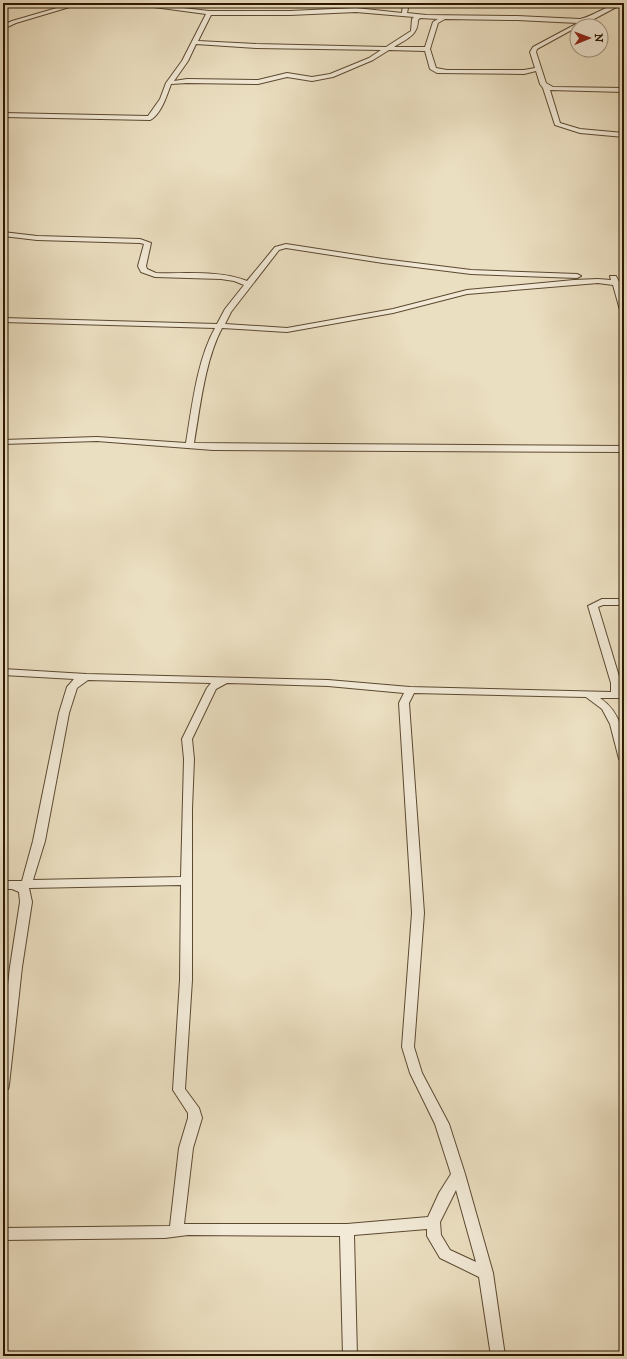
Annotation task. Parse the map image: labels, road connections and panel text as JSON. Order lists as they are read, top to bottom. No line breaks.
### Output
{"north":"right"}
